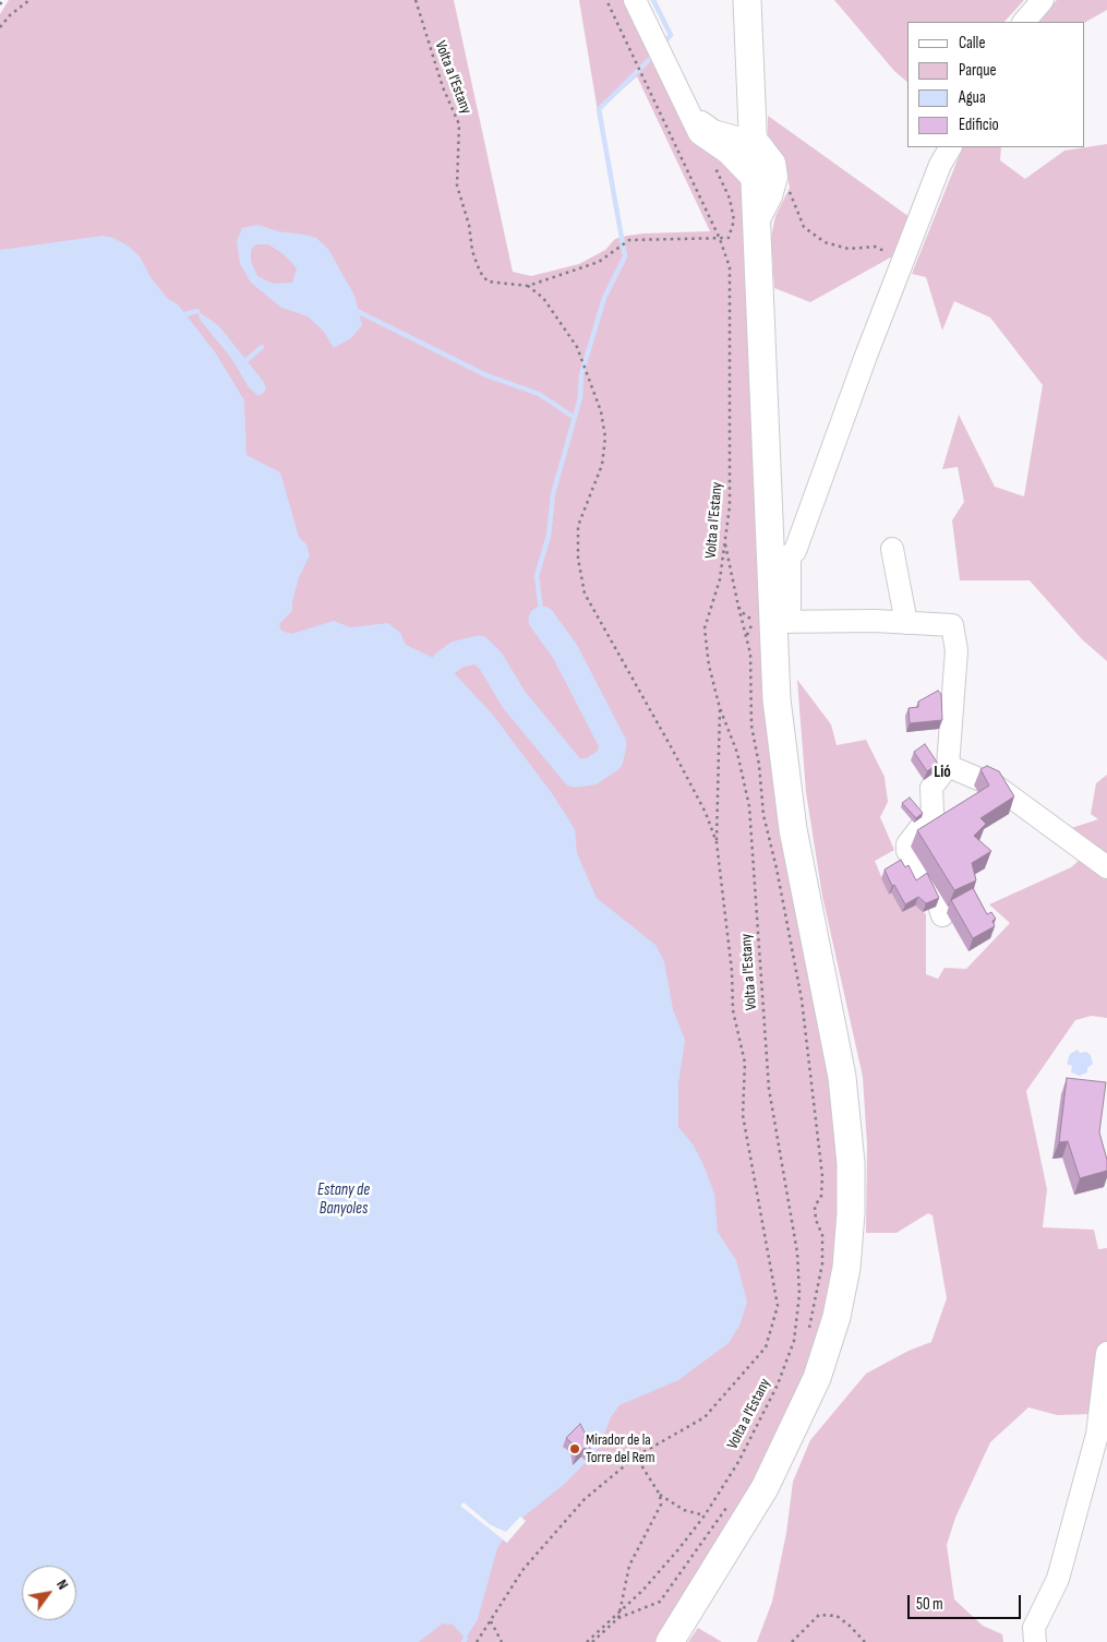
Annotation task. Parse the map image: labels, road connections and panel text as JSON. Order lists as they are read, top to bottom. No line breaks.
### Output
{"streets":{"path":["Volta a l'Estany"]},"districts":["Lió"],"water":["Estany de Banyoles"],"places":["Mirador de la Torre del Rem"],"legend":["Calle","Parque","Agua","Edificio"],"scale_bar":"50 m","north":"top right"}
